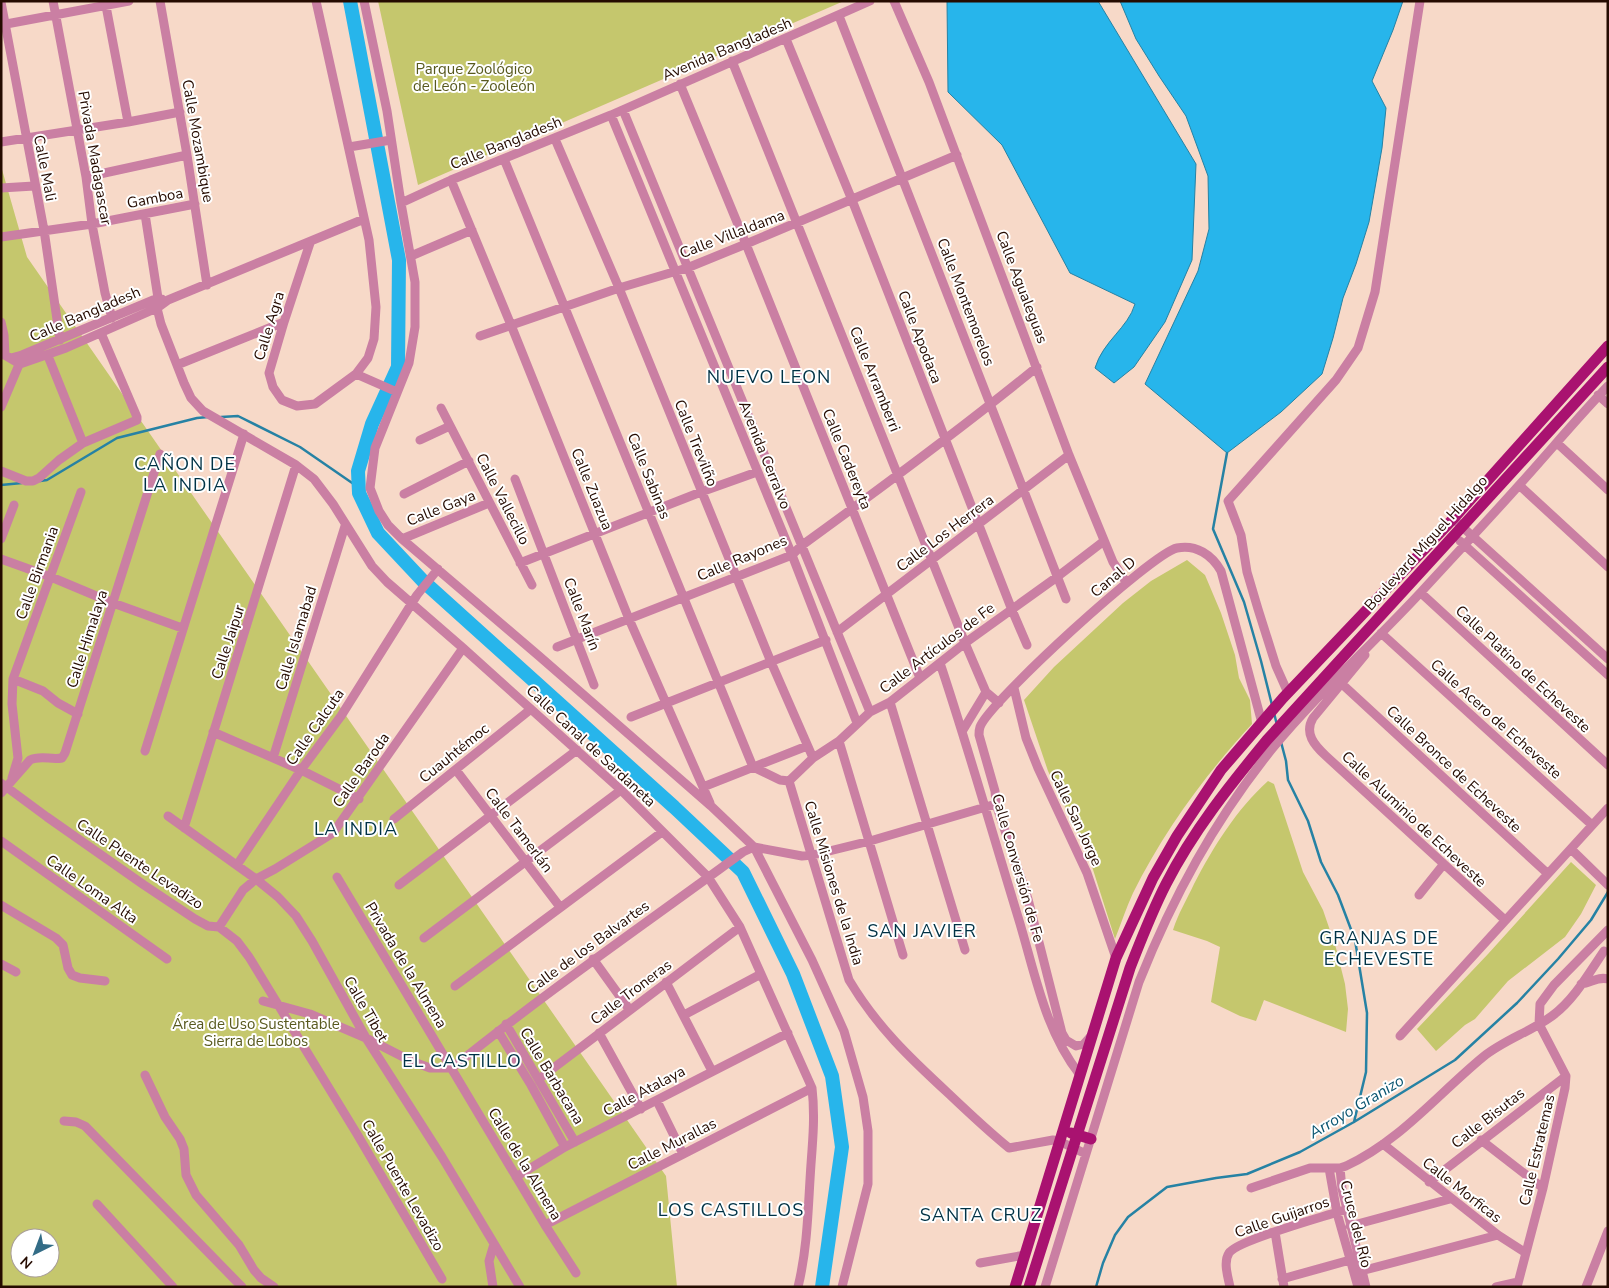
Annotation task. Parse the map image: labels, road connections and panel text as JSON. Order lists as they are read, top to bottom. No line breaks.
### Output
{"streets":{"main road":["Boulevard Miguel Hidalgo"],"street":["Avenida Bangladesh","Calle Mozambique","Calle Bangladesh","Privada Madagascar","Calle Mali","Gamboa","Calle Villaldama","Calle Agualeguas","Calle Montemorelos","Calle Agra","Calle Apodaca","Calle Arramberri","Calle Trevilño","Avenida Cerralvo","Calle Cadereyta","Calle Sabinas","Calle Zuazua","Calle Vallecillo","Calle Gaya","Calle Los Herrera","Calle Rayones","Calle Birmania","Canal D","Calle Marín","Calle Islamabad","Calle Himalaya","Calle Jaipur","Calle Artículos de Fe","Calle Platino de Echeveste","Calle Acero de Echeveste","Calle Calcuta","Calle Canal de Sardaneta","Cuauhtémoc","Calle Bronce de Echeveste","Calle Baroda","Calle San Jorge","Calle Aluminio de Echeveste","Calle Tamerlán","Calle Puente Levadizo","Calle Conversión de Fe","Calle Misiones de la India","Calle Loma Alta","Calle de los Balvartes","Privada de la Almena","Calle Troneras","Calle Tibet","Calle Barbacana","Calle Atalaya","Calle Bisutas","Calle Murallas","Calle Estratemas","Calle de la Almena","Calle Morficas","Calle Guijarros","Cruce del Río"]},"crossings":[["Avenida Bangladesh","Calle Bangladesh"],["Avenida Bangladesh","Calle Montemorelos"],["Avenida Bangladesh","Calle Apodaca"],["Avenida Bangladesh","Calle Arramberri"],["Avenida Bangladesh","Avenida Cerralvo"],["Avenida Bangladesh","Calle Cadereyta"],["Calle Mozambique","Calle Bangladesh"],["Calle Mozambique","Gamboa"],["Calle Bangladesh","Privada Madagascar"],["Calle Bangladesh","Calle Mali"],["Calle Bangladesh","Calle Agra"],["Calle Bangladesh","Calle Trevilño"],["Calle Bangladesh","Avenida Cerralvo"],["Calle Bangladesh","Calle Sabinas"],["Calle Bangladesh","Calle Zuazua"],["Privada Madagascar","Gamboa"],["Calle Mali","Gamboa"],["Calle Villaldama","Calle Agualeguas"],["Calle Villaldama","Calle Montemorelos"],["Calle Villaldama","Calle Apodaca"],["Calle Villaldama","Calle Arramberri"],["Calle Villaldama","Calle Trevilño"],["Calle Villaldama","Avenida Cerralvo"],["Calle Villaldama","Calle Cadereyta"],["Calle Villaldama","Calle Sabinas"],["Calle Villaldama","Calle Zuazua"],["Calle Agualeguas","Calle Los Herrera"],["Calle Agualeguas","Calle Rayones"],["Calle Agualeguas","Canal D"],["Calle Agualeguas","Calle Artículos de Fe"],["Calle Montemorelos","Calle Los Herrera"],["Calle Montemorelos","Calle Rayones"],["Calle Montemorelos","Calle Artículos de Fe"],["Calle Apodaca","Calle Los Herrera"],["Calle Apodaca","Calle Rayones"],["Calle Apodaca","Calle Artículos de Fe"],["Calle Arramberri","Calle Los Herrera"],["Calle Arramberri","Calle Rayones"],["Calle Arramberri","Calle Artículos de Fe"],["Calle Trevilño","Calle Vallecillo"],["Calle Trevilño","Calle Rayones"],["Calle Trevilño","Calle Artículos de Fe"],["Avenida Cerralvo","Calle Vallecillo"],["Avenida Cerralvo","Calle Los Herrera"],["Avenida Cerralvo","Calle Rayones"],["Avenida Cerralvo","Calle Artículos de Fe"],["Calle Cadereyta","Calle Los Herrera"],["Calle Cadereyta","Calle Rayones"],["Calle Cadereyta","Calle Artículos de Fe"],["Calle Sabinas","Calle Vallecillo"],["Calle Sabinas","Calle Rayones"],["Calle Zuazua","Calle Vallecillo"],["Calle Zuazua","Calle Rayones"],["Calle Vallecillo","Calle Gaya"],["Calle Vallecillo","Calle Marín"],["Boulevard Miguel Hidalgo","Canal D"],["Boulevard Miguel Hidalgo","Calle Platino de Echeveste"],["Boulevard Miguel Hidalgo","Calle Acero de Echeveste"],["Boulevard Miguel Hidalgo","Calle San Jorge"],["Boulevard Miguel Hidalgo","Calle Conversión de Fe"],["Calle Rayones","Calle Marín"],["Calle Birmania","Calle Himalaya"],["Calle Birmania","Calle Puente Levadizo"],["Canal D","Calle San Jorge"],["Canal D","Calle Conversión de Fe"],["Calle Islamabad","Calle Canal de Sardaneta"],["Calle Himalaya","Calle Puente Levadizo"],["Calle Jaipur","Calle Canal de Sardaneta"],["Calle Jaipur","Calle Tibet"],["Calle Artículos de Fe","Calle Conversión de Fe"],["Calle Artículos de Fe","Calle Misiones de la India"],["Calle Calcuta","Calle Canal de Sardaneta"],["Calle Calcuta","Calle Tibet"],["Calle Canal de Sardaneta","Cuauhtémoc"],["Calle Canal de Sardaneta","Calle Baroda"],["Calle Canal de Sardaneta","Calle de los Balvartes"],["Calle Canal de Sardaneta","Calle Troneras"],["Calle Canal de Sardaneta","Calle Atalaya"],["Calle Canal de Sardaneta","Calle Murallas"],["Cuauhtémoc","Calle Tamerlán"],["Calle Bronce de Echeveste","Calle Aluminio de Echeveste"],["Calle Baroda","Calle Puente Levadizo"],["Calle Baroda","Calle Tibet"],["Calle de los Balvartes","Privada de la Almena"],["Calle de los Balvartes","Calle Barbacana"],["Calle de los Balvartes","Calle de la Almena"],["Privada de la Almena","Calle de la Almena"],["Calle Troneras","Calle Barbacana"],["Calle Barbacana","Calle Atalaya"],["Calle Atalaya","Calle de la Almena"],["Calle Bisutas","Calle Estratemas"],["Calle Bisutas","Calle Morficas"],["Calle Murallas","Calle de la Almena"],["Calle Estratemas","Calle Morficas"],["Calle Guijarros","Cruce del Río"]],"districts":["NUEVO LEON","CAÑON DE LA INDIA","LA INDIA","SAN JAVIER","GRANJAS DE ECHEVESTE","EL CASTILLO","LOS CASTILLOS","SANTA CRUZ"],"water":["Arroyo Granizo"],"parks":["Parque Zoológico de León - Zooleón","Área de Uso Sustentable Sierra de Lobos"],"north":"bottom left"}
